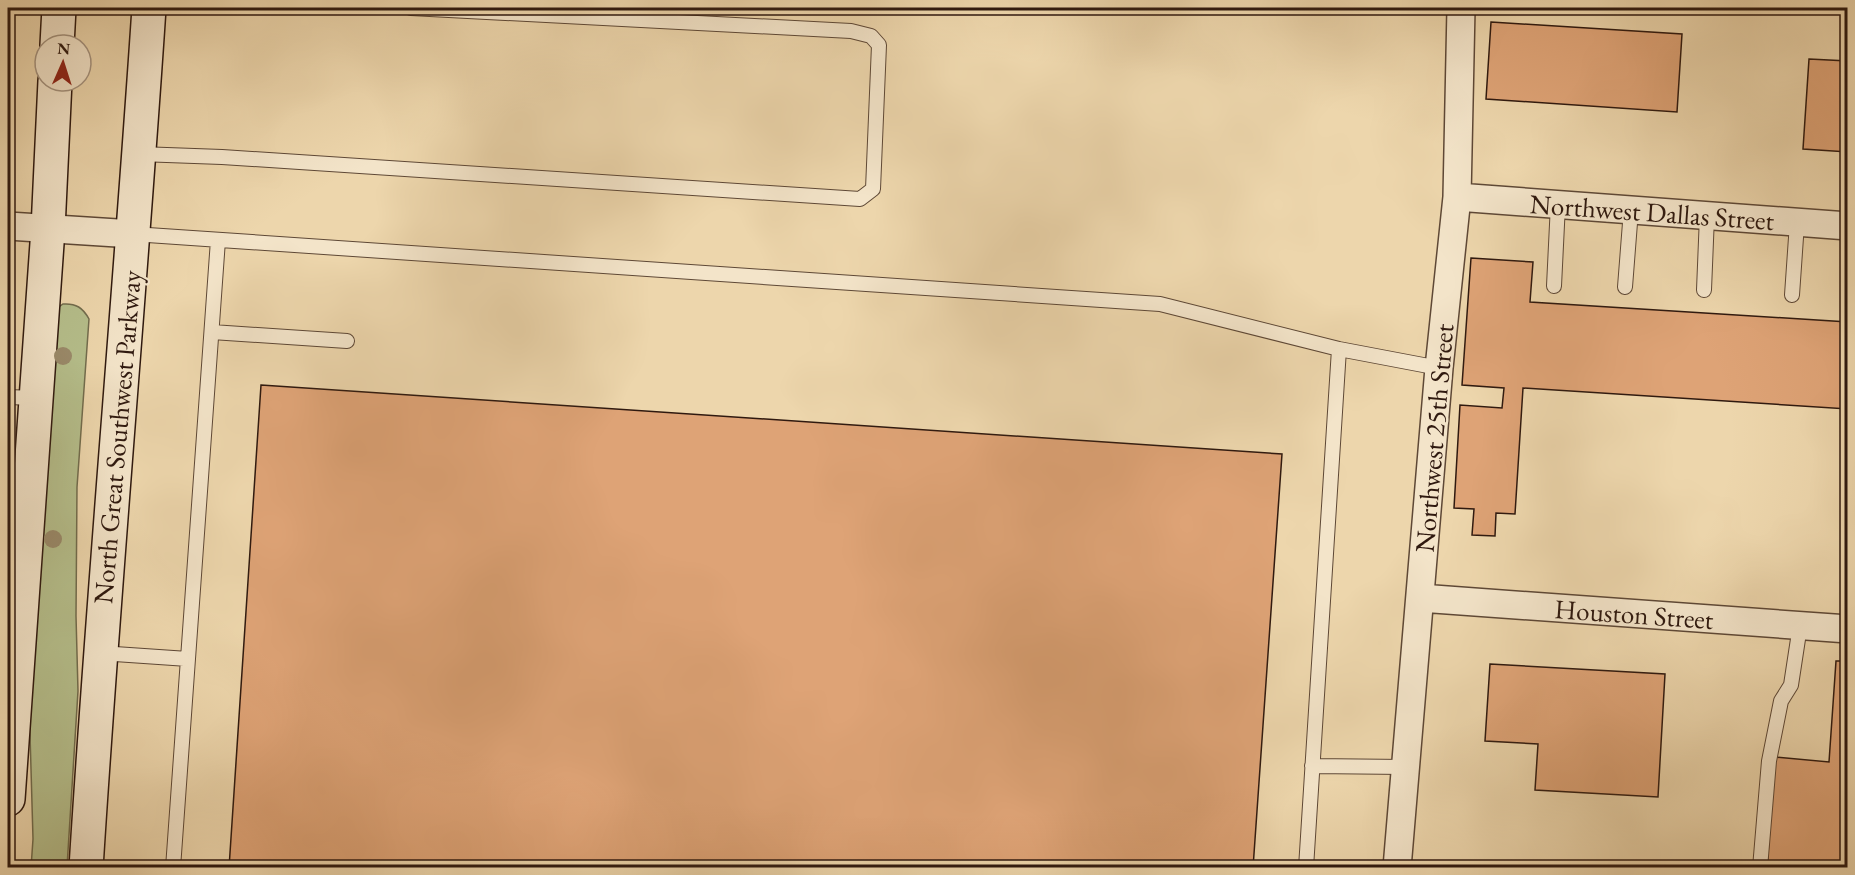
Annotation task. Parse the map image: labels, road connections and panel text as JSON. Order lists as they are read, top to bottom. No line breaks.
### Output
{"streets":{"main road":["North Great Southwest Parkway"],"street":["Northwest Dallas Street","Northwest 25th Street","Houston Street"]},"crossings":[["Northwest Dallas Street","Northwest 25th Street"],["Northwest 25th Street","Houston Street"]],"north":"top"}
